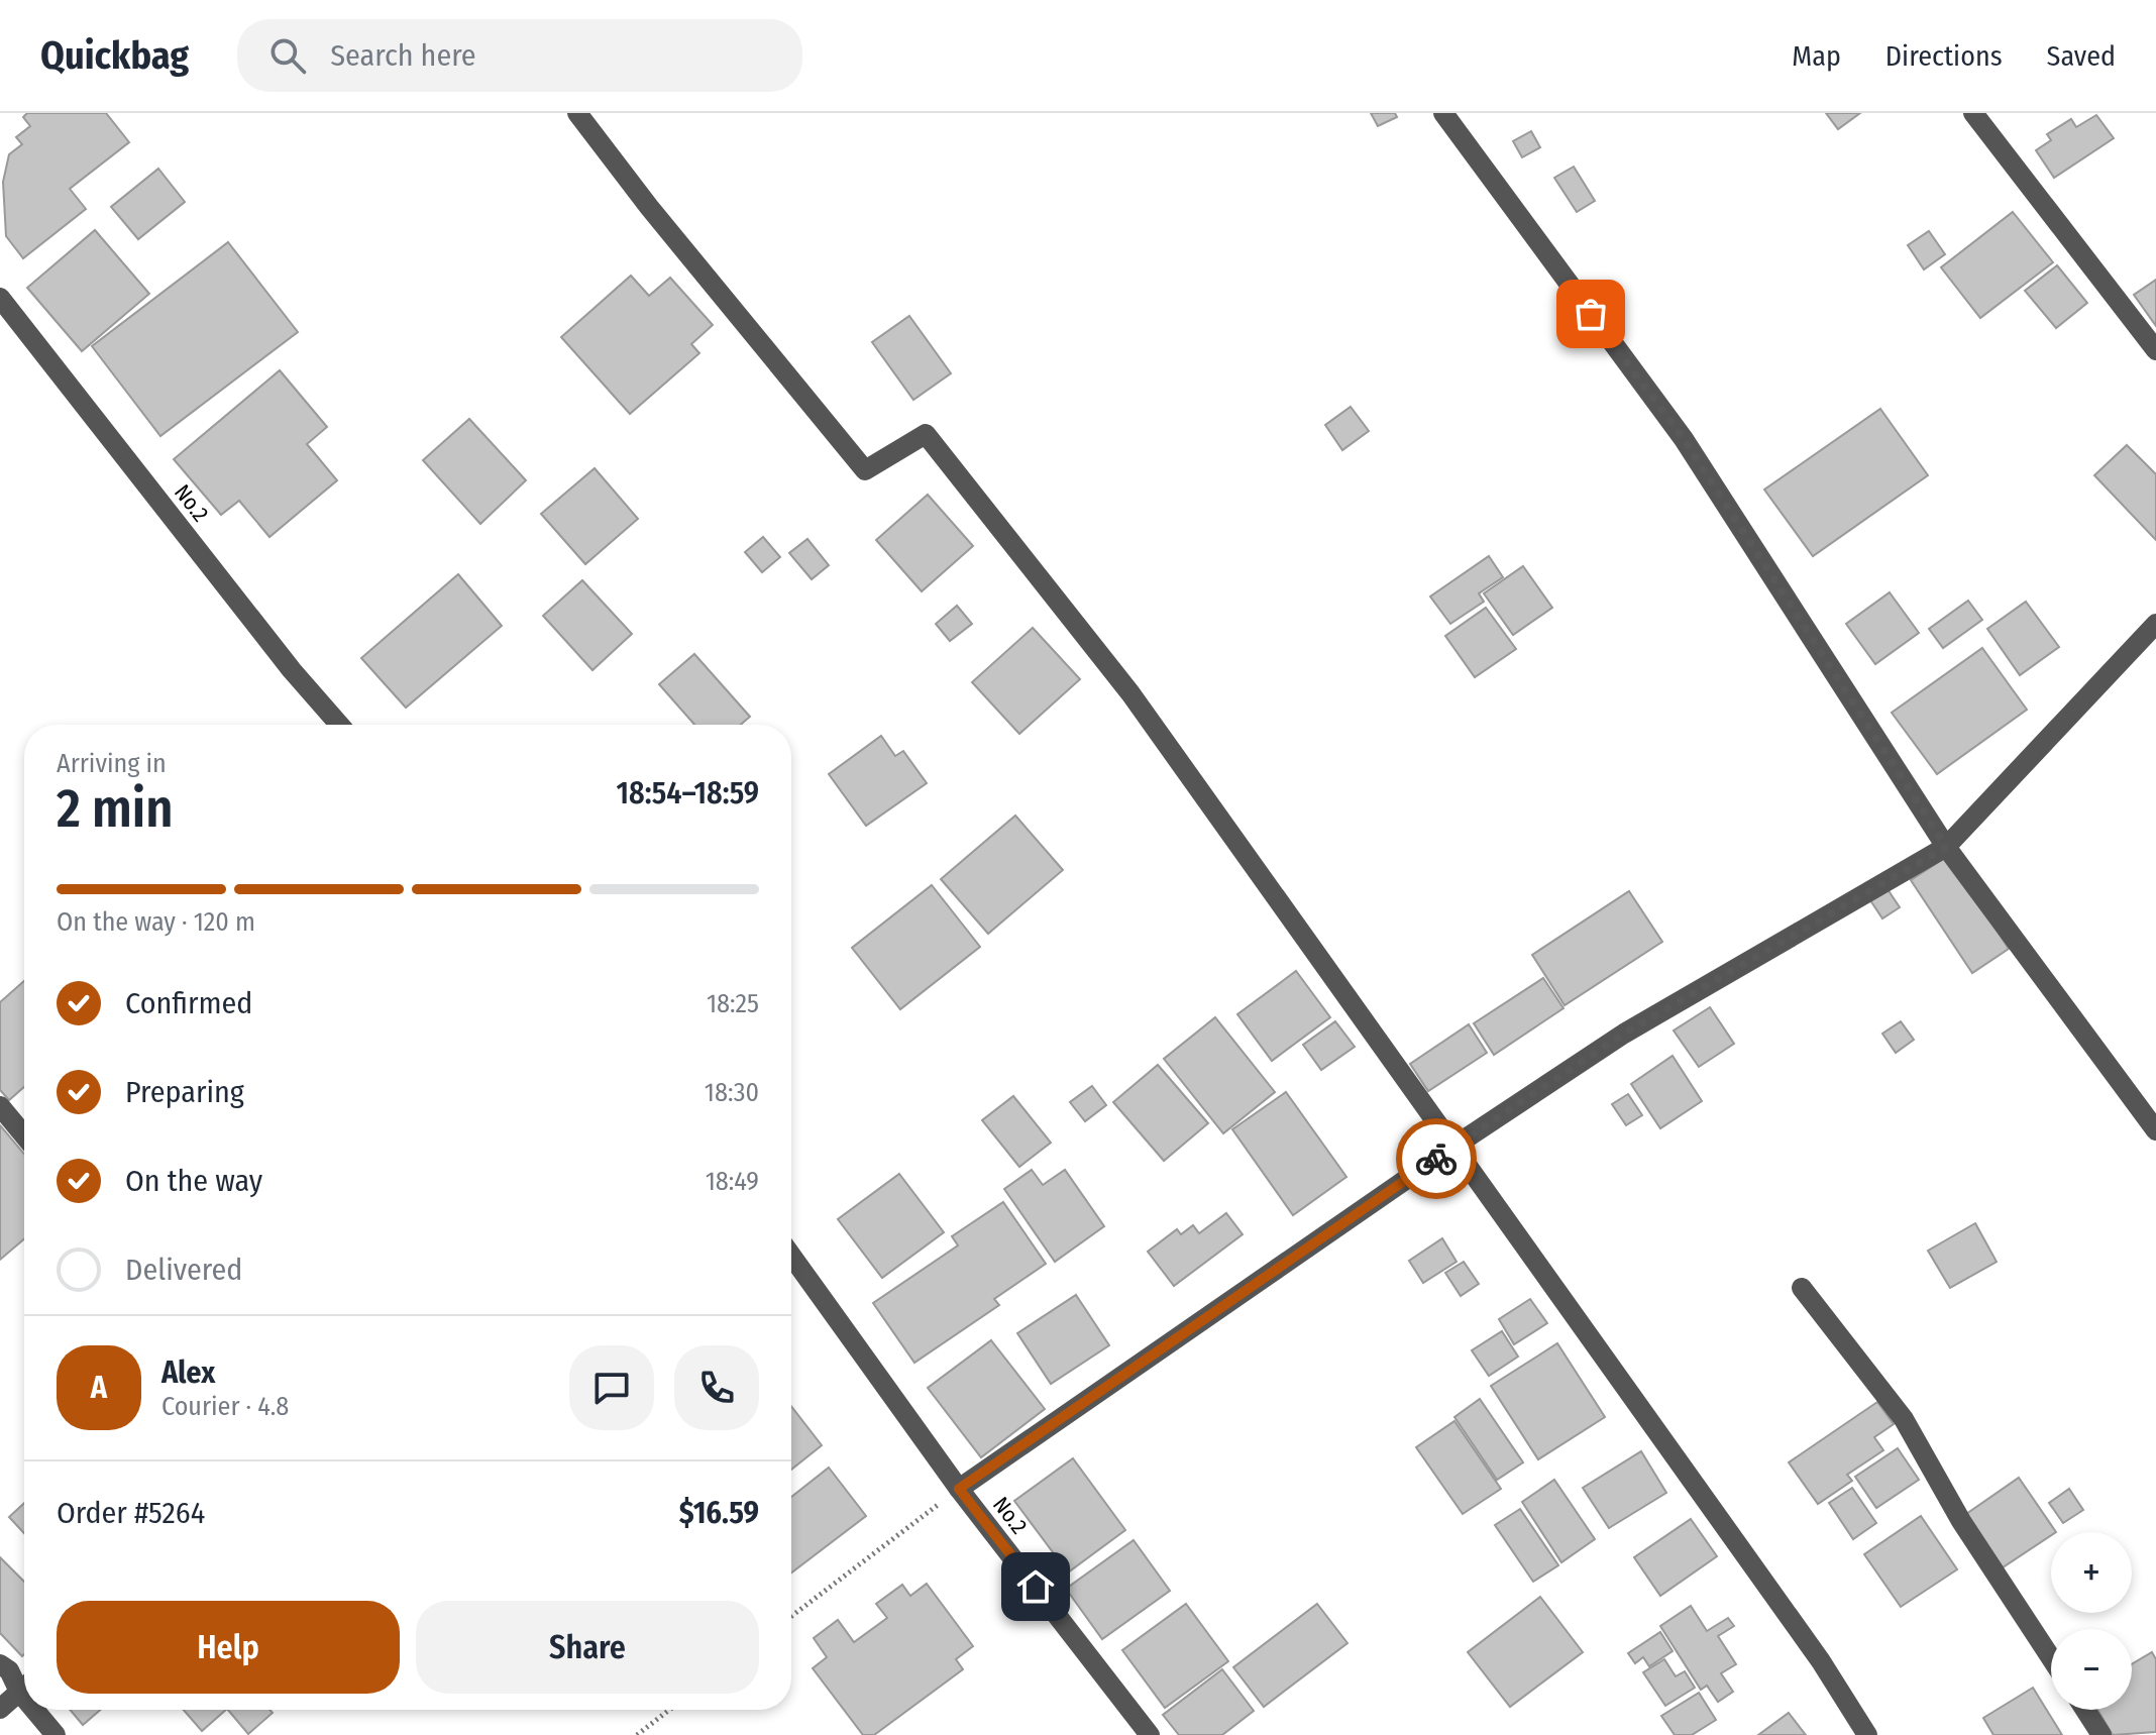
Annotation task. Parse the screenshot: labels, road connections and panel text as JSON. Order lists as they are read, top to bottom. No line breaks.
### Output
{"streets":{"street":["No.2"]},"page":{"header":"Quickbag","search":"Search here","nav":["Map","Directions","Saved"],"heading":["2 min","Arriving in","18:54–18:59"],"panel":["Alex","Courier · 4.8","Order #5264","$16.59"],"bar":"On the way · 120 m","list":[["Confirmed","18:25"],["Preparing","18:30"],["On the way","18:49"],"Delivered"],"round":"A","map_buttons":["+","−"],"buttons":["Help","Share"]}}
